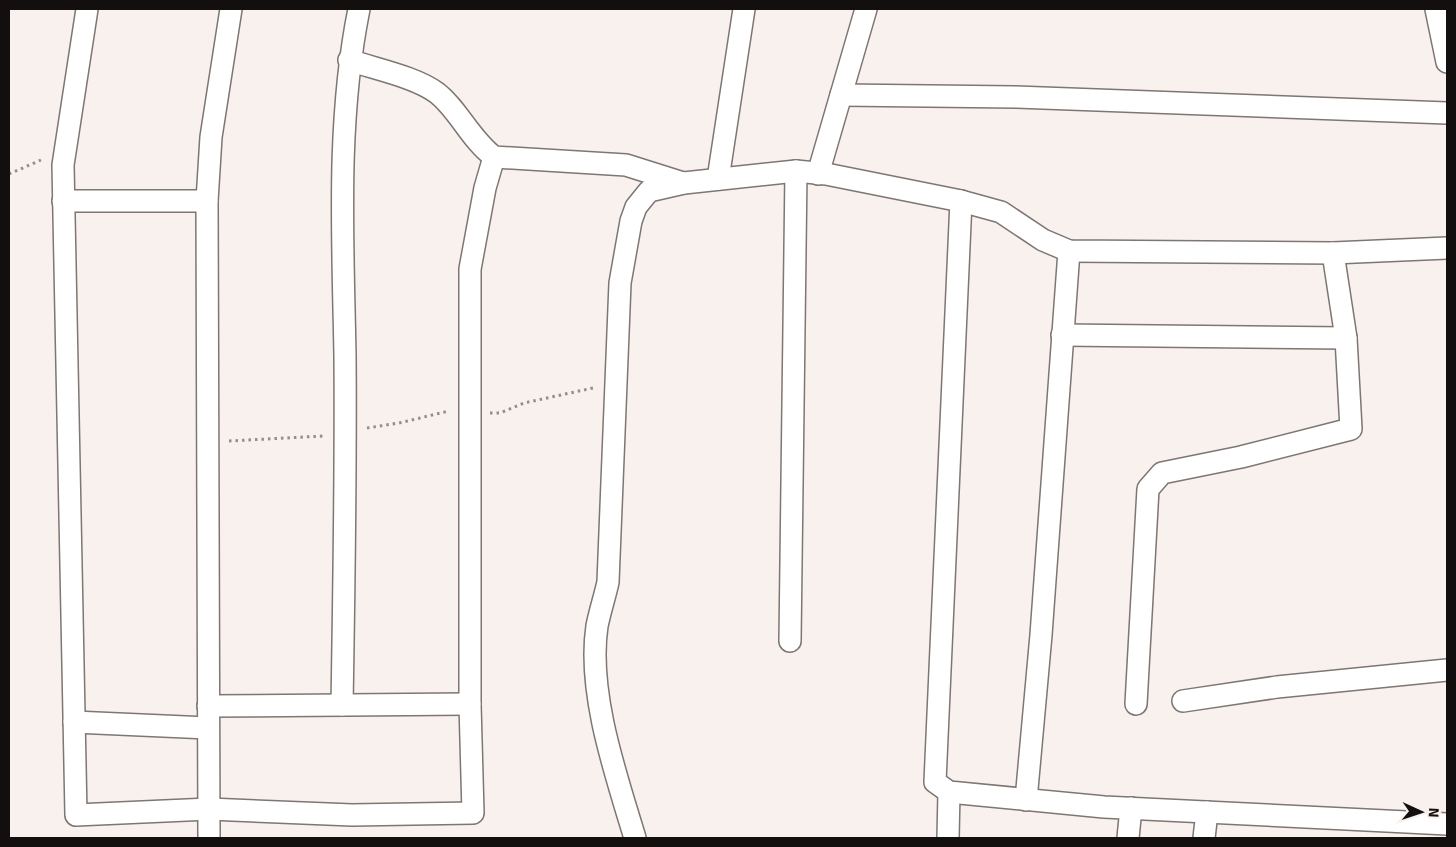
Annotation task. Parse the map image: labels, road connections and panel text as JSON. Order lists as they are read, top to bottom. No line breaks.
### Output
{"north":"right"}
